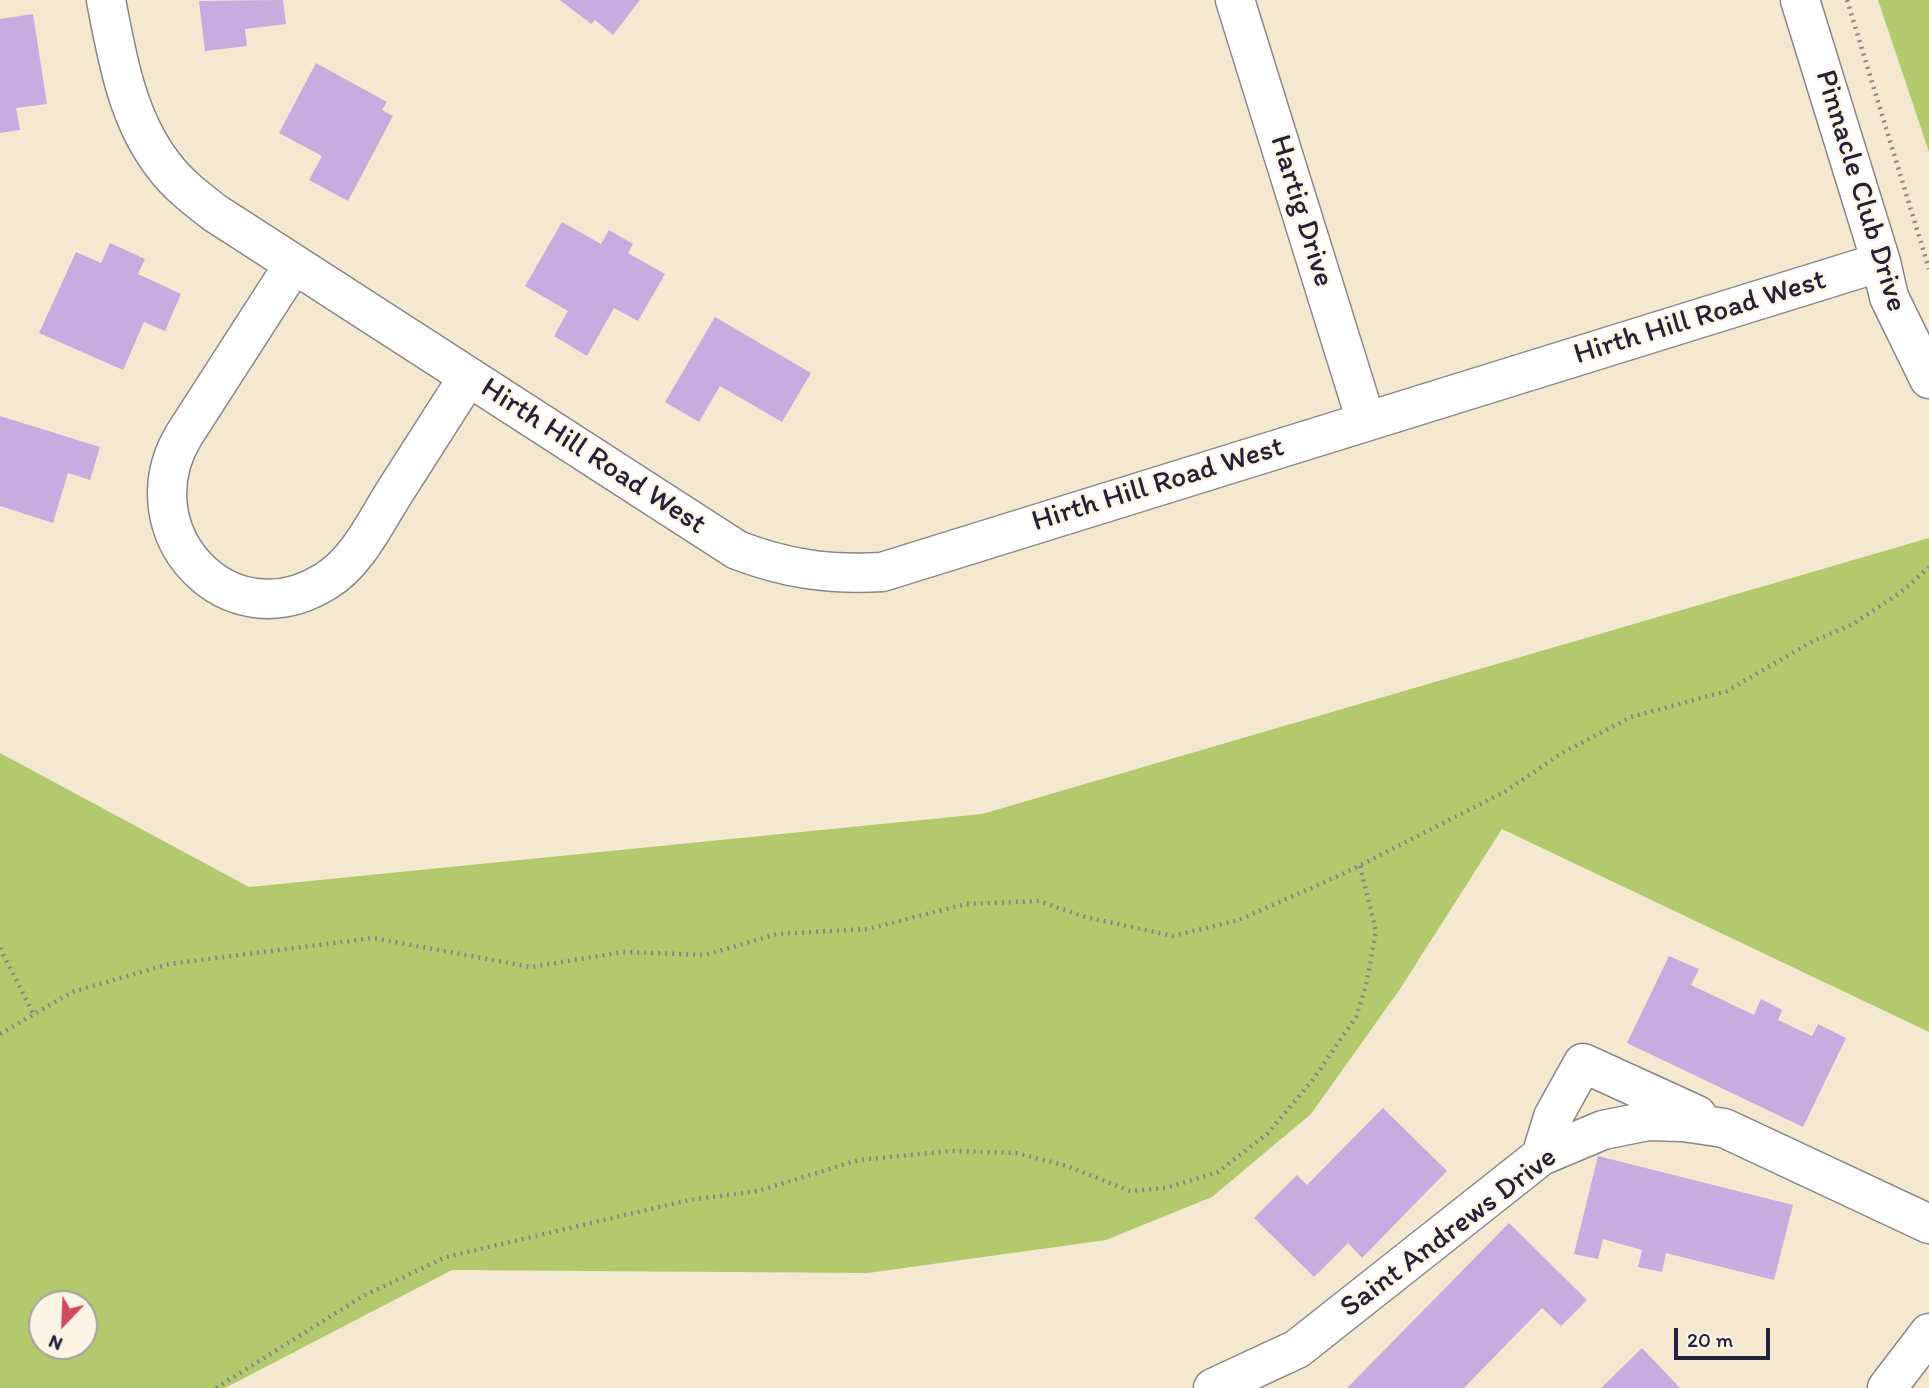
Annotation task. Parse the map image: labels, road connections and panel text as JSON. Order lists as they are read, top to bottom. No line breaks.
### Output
{"streets":{"street":["Pinnacle Club Drive","Hartig Drive","Hirth Hill Road West","Saint Andrews Drive"]},"crossings":[["Pinnacle Club Drive","Hirth Hill Road West"],["Hartig Drive","Hirth Hill Road West"]],"scale_bar":"20 m","north":"bottom left"}
